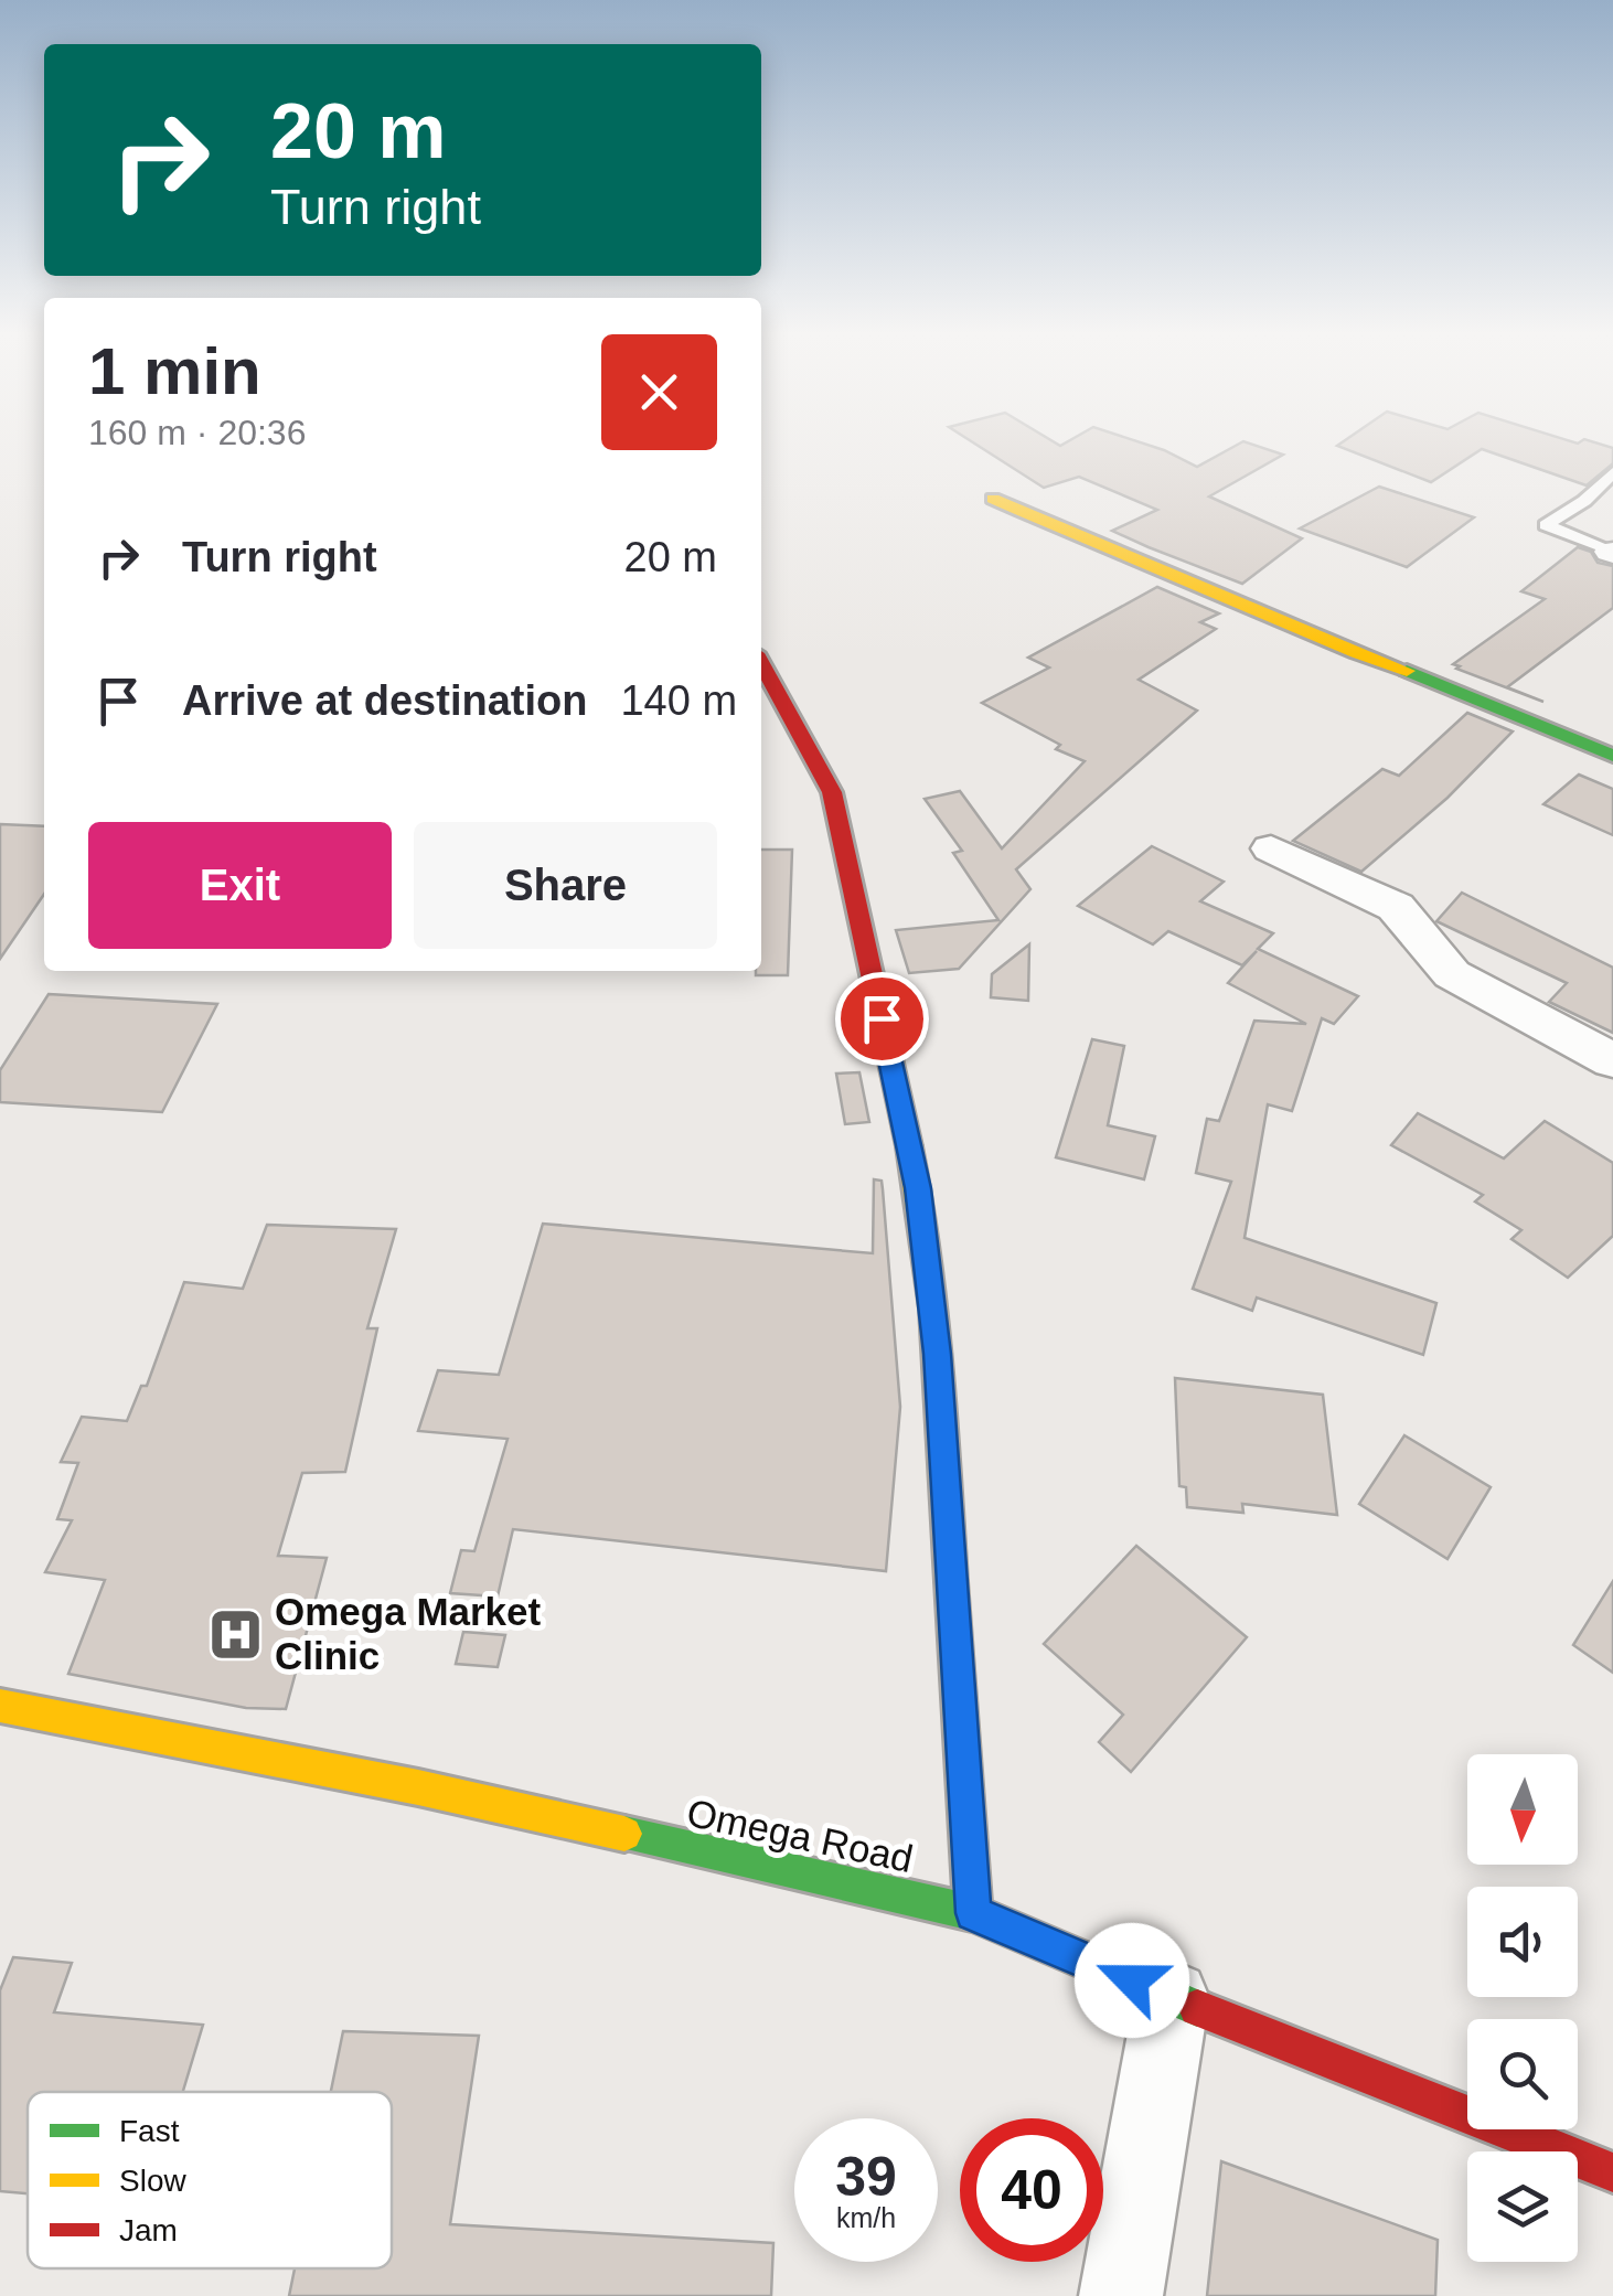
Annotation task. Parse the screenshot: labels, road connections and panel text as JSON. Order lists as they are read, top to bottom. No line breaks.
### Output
{"streets":{"street":["Omega Road"]},"places":{"hospital":["Omega Market Clinic"]},"legend":["Fast","Slow","Jam"],"north":"bottom","page":{"turn":["20 m","Turn right"],"heading":["1 min","160 m · 20:36"],"list":[{"name":"Turn right","value":"20 m"},{"name":"Arrive at destination","value":"140 m"}],"buttons":["Exit","Share"],"speed":"39 km/h","limit":"40"}}
